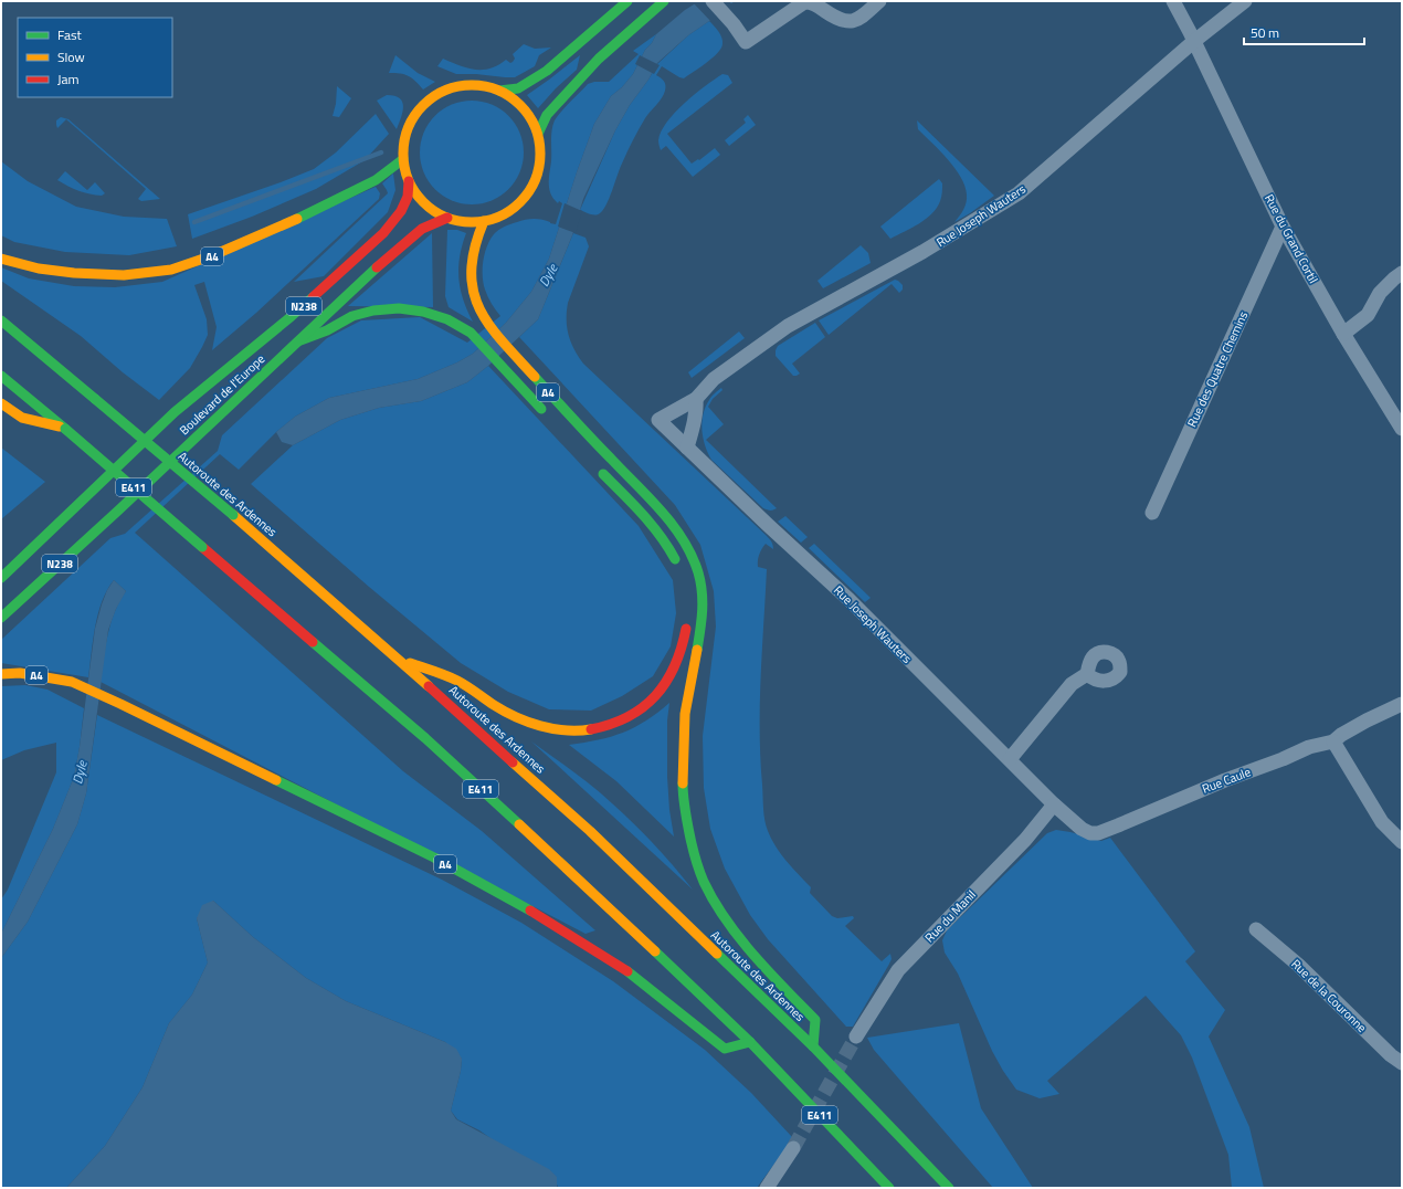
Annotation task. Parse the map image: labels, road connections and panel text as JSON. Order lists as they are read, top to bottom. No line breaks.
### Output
{"streets":{"main road":["A4","N238","Boulevard de l'Europe","E411","Autoroute des Ardennes"],"street":["Rue Joseph Wauters","Rue du Grand Cortil","Rue des Quatre Chemins","Rue Caule","Rue du Manil","Rue de la Couronne"]},"crossings":[["Rue Joseph Wauters","Rue du Grand Cortil"],["Rue Joseph Wauters","Rue Caule"],["Rue Joseph Wauters","Rue du Manil"],["Rue du Grand Cortil","Rue des Quatre Chemins"],["A4","Boulevard de l'Europe"],["A4","E411"],["A4","Autoroute des Ardennes"],["Rue Caule","Rue du Manil"]],"water":["Dyle"],"legend":["Fast","Slow","Jam"],"scale_bar":"50 m"}
